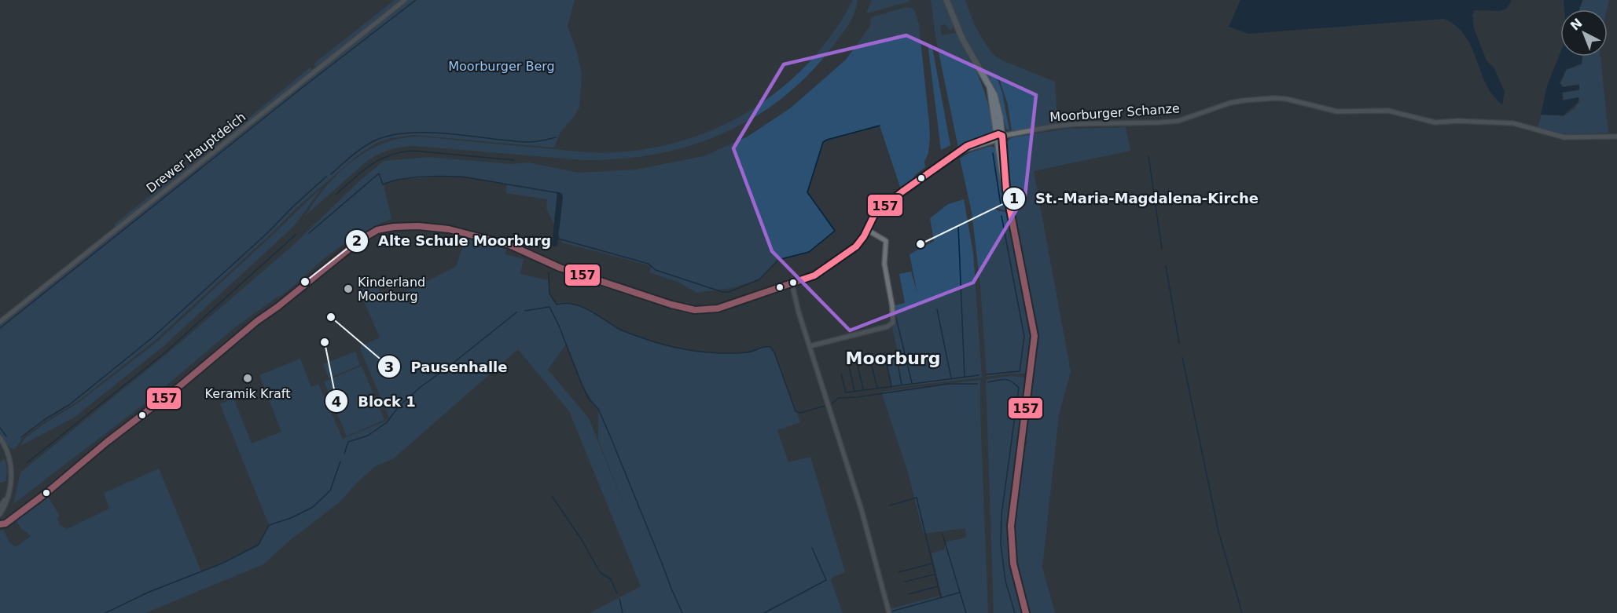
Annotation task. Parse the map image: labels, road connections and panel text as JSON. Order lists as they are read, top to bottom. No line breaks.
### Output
{"streets":{"street":["Moorburger Schanze","Drewer Hauptdeich"]},"districts":["Moorburg"],"parks":["Moorburger Berg"],"places":["St.-Maria-Magdalena-Kirche","Alte Schule Moorburg","Kinderland Moorburg","Pausenhalle","Block 1","Keramik Kraft"],"lines":["transit line 157"],"north":"top left"}
